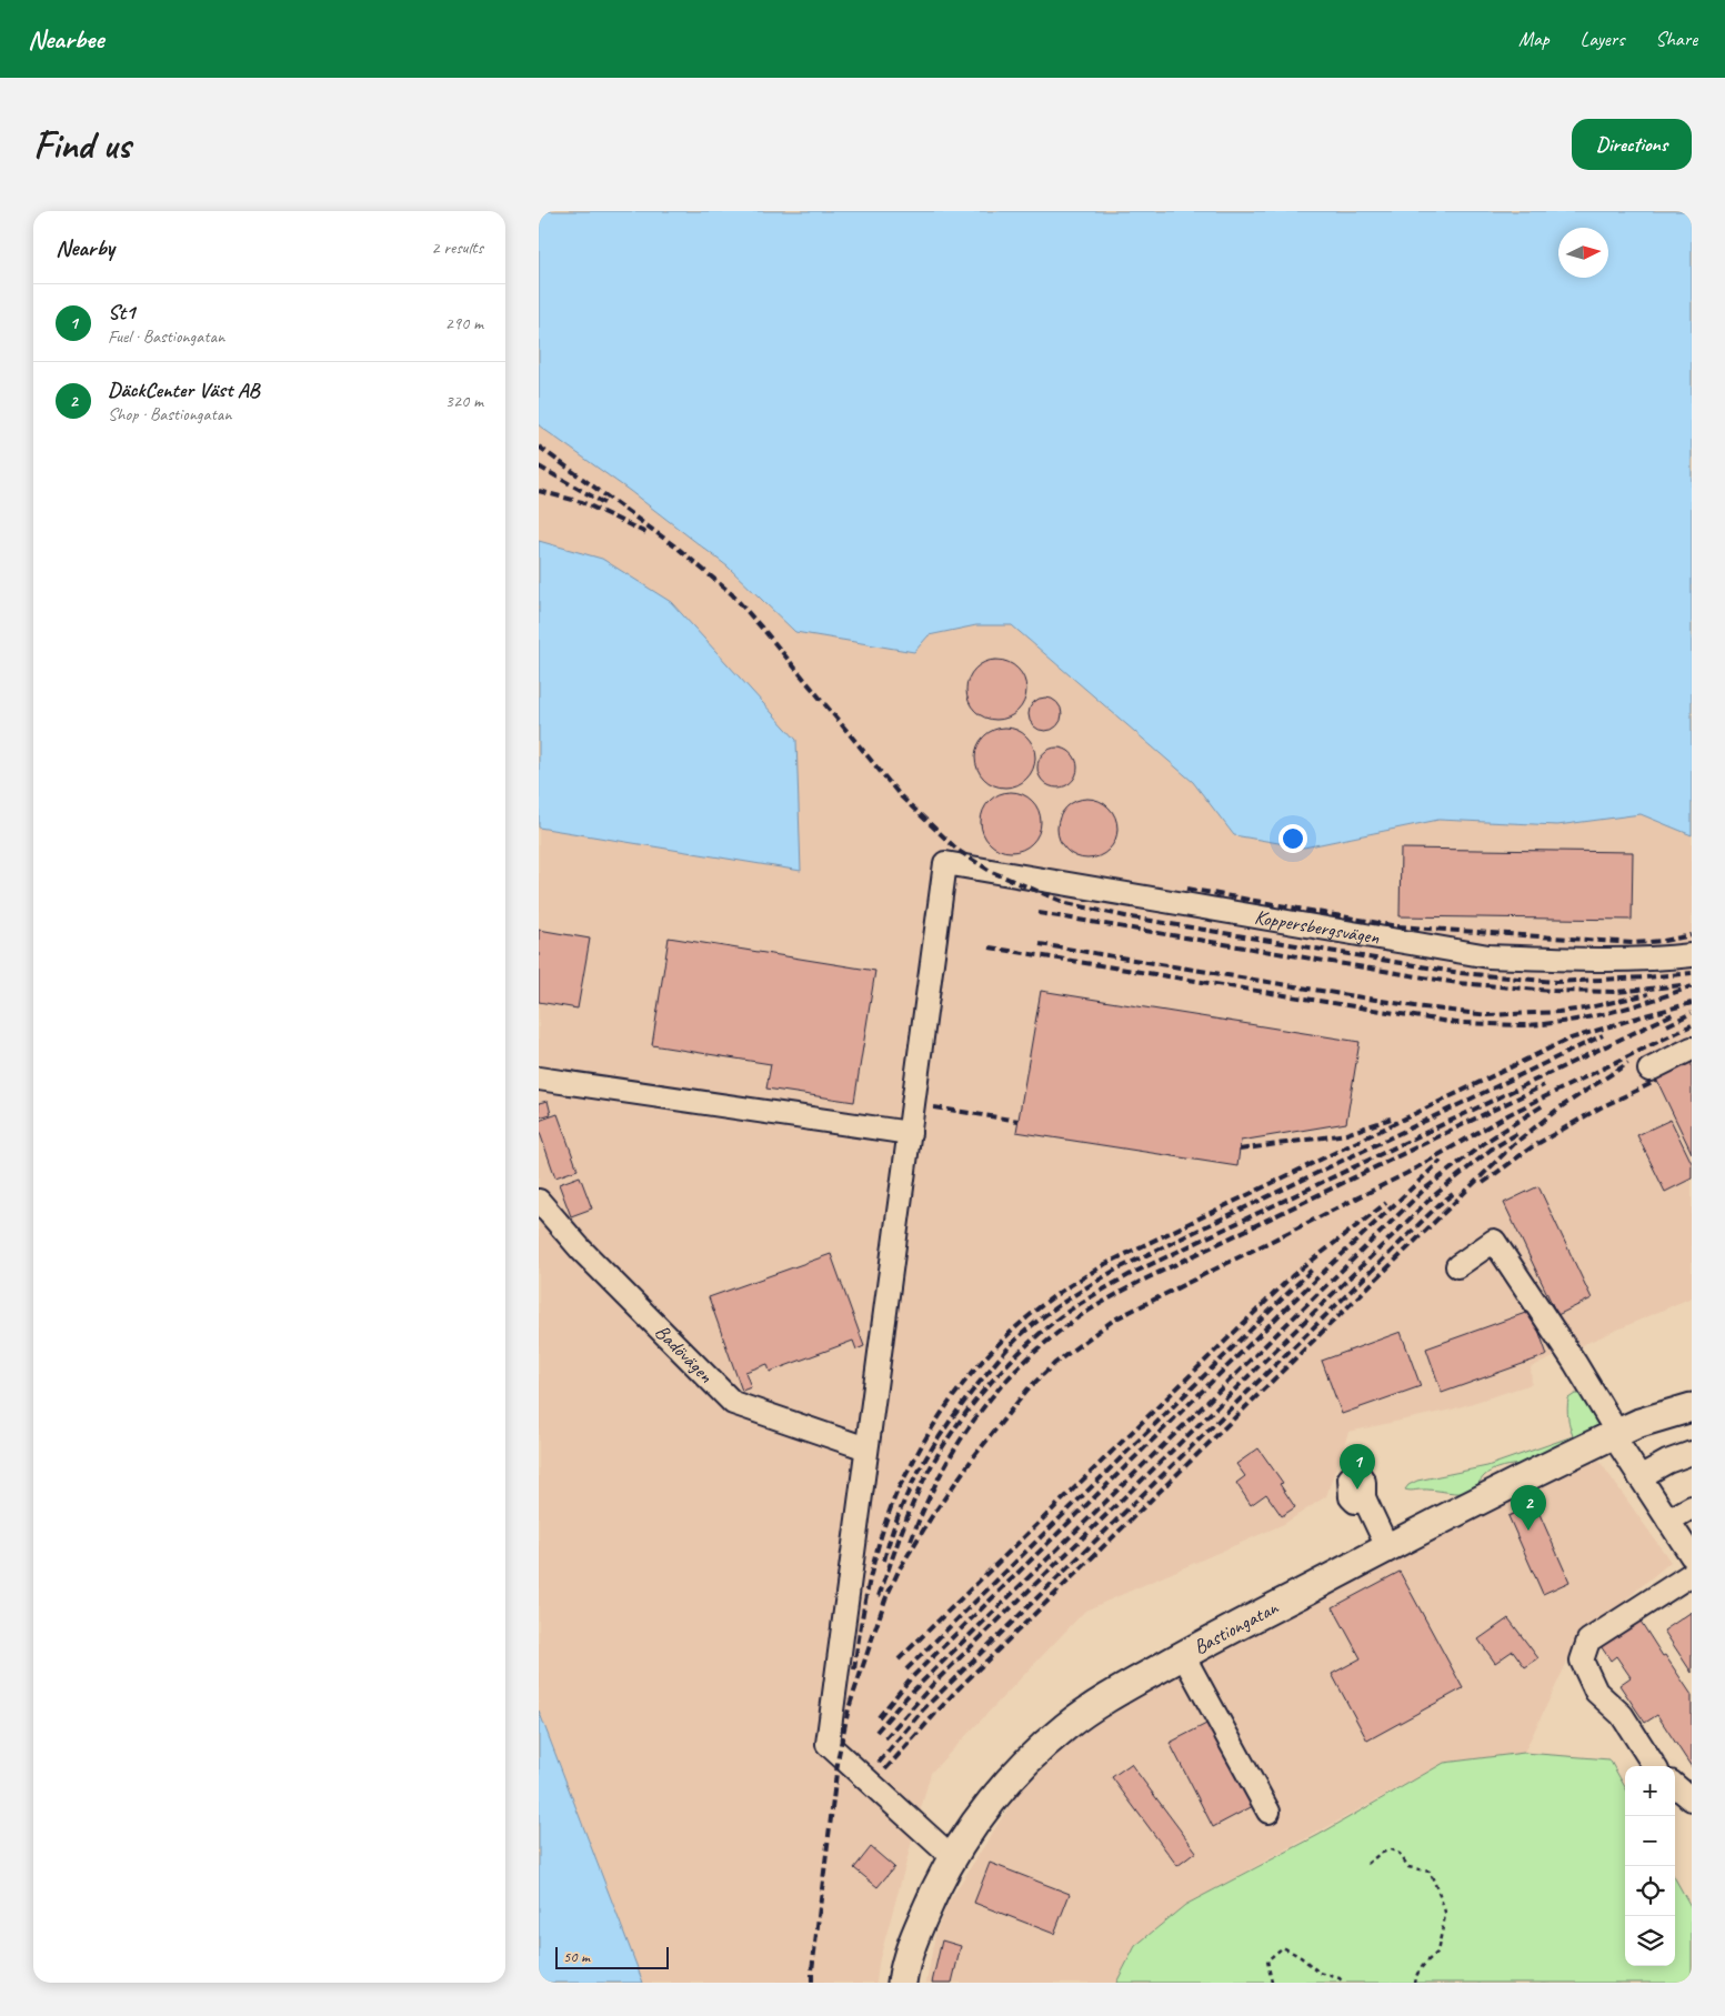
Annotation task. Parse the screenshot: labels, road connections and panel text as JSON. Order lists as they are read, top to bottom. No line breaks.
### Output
{"streets":{"main road":["Bastiongatan"],"street":["Koppersbergsvägen","Badövägen"]},"scale_bar":"50 m","north":"right","page":{"header":"Nearbee","nav":["Map","Layers","Share"],"buttons":"Directions","title":"Find us","heading":["Nearby","2 results"],"list":[{"mark":"1","name":"St1","note":"Fuel · Bastiongatan","value":"290 m"},{"mark":"2","name":"DäckCenter Väst AB","note":"Shop · Bastiongatan","value":"320 m"}],"pins":["1","2"],"map_buttons":["+","−"],"scale":"50 m"}}
